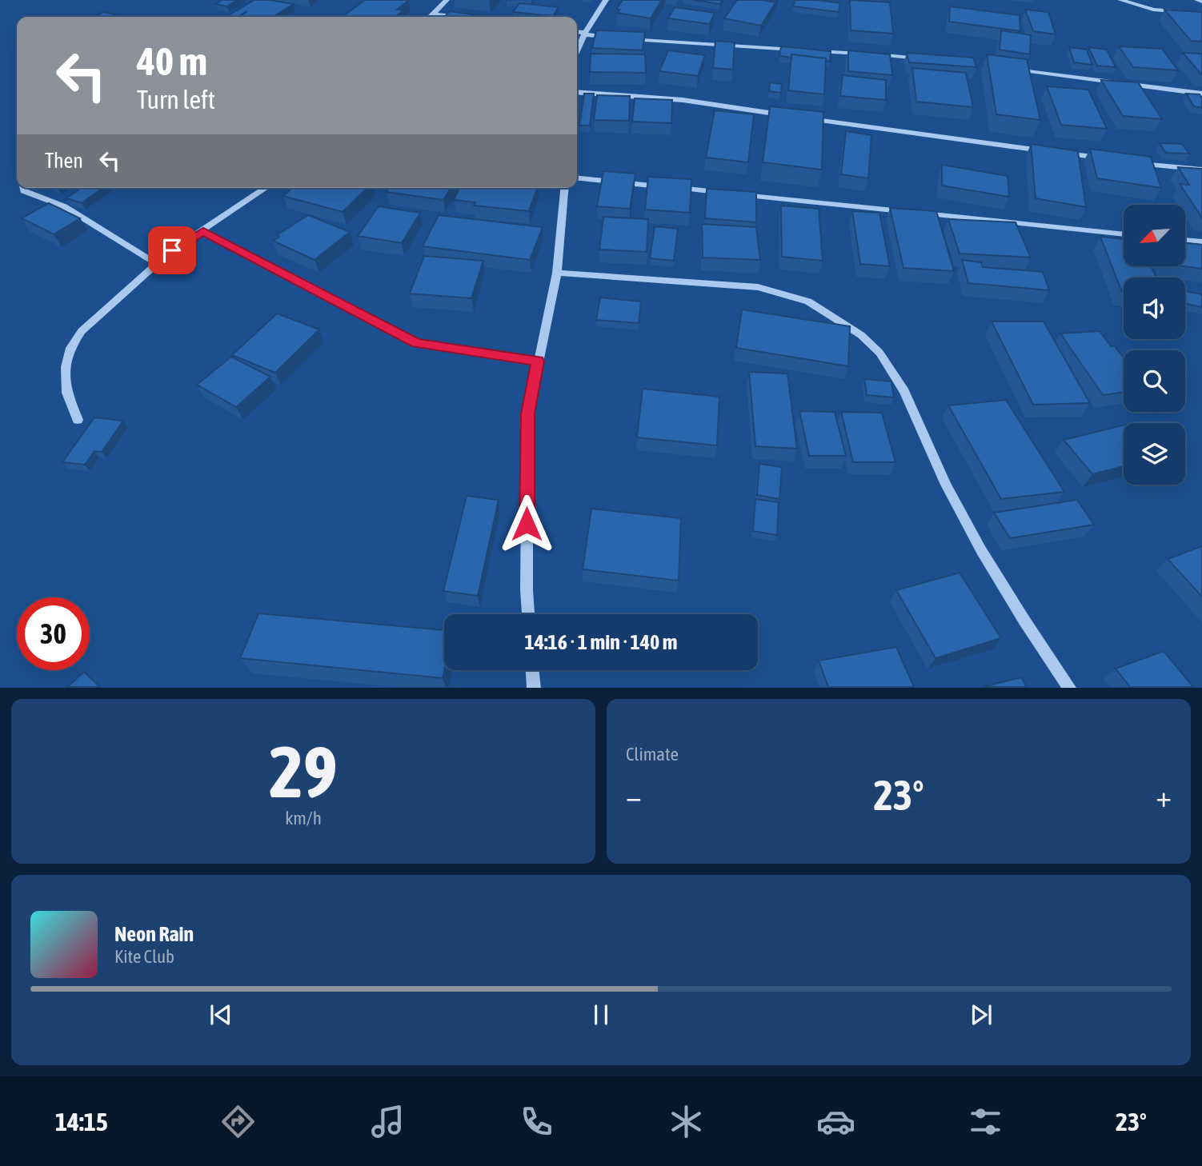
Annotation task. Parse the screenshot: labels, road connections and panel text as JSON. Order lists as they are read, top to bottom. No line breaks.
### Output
{"north":"bottom left","page":{"turn":["40 m","Turn left"],"then":"Then","limit":"30","trip":"14:16 · 1 min · 140 m","tile":[["29","km/h"],"Climate"],"heat":["−","23°","+"],"song":["Neon Rain","Kite Club"],"tabs":["14:15","23°"]}}
